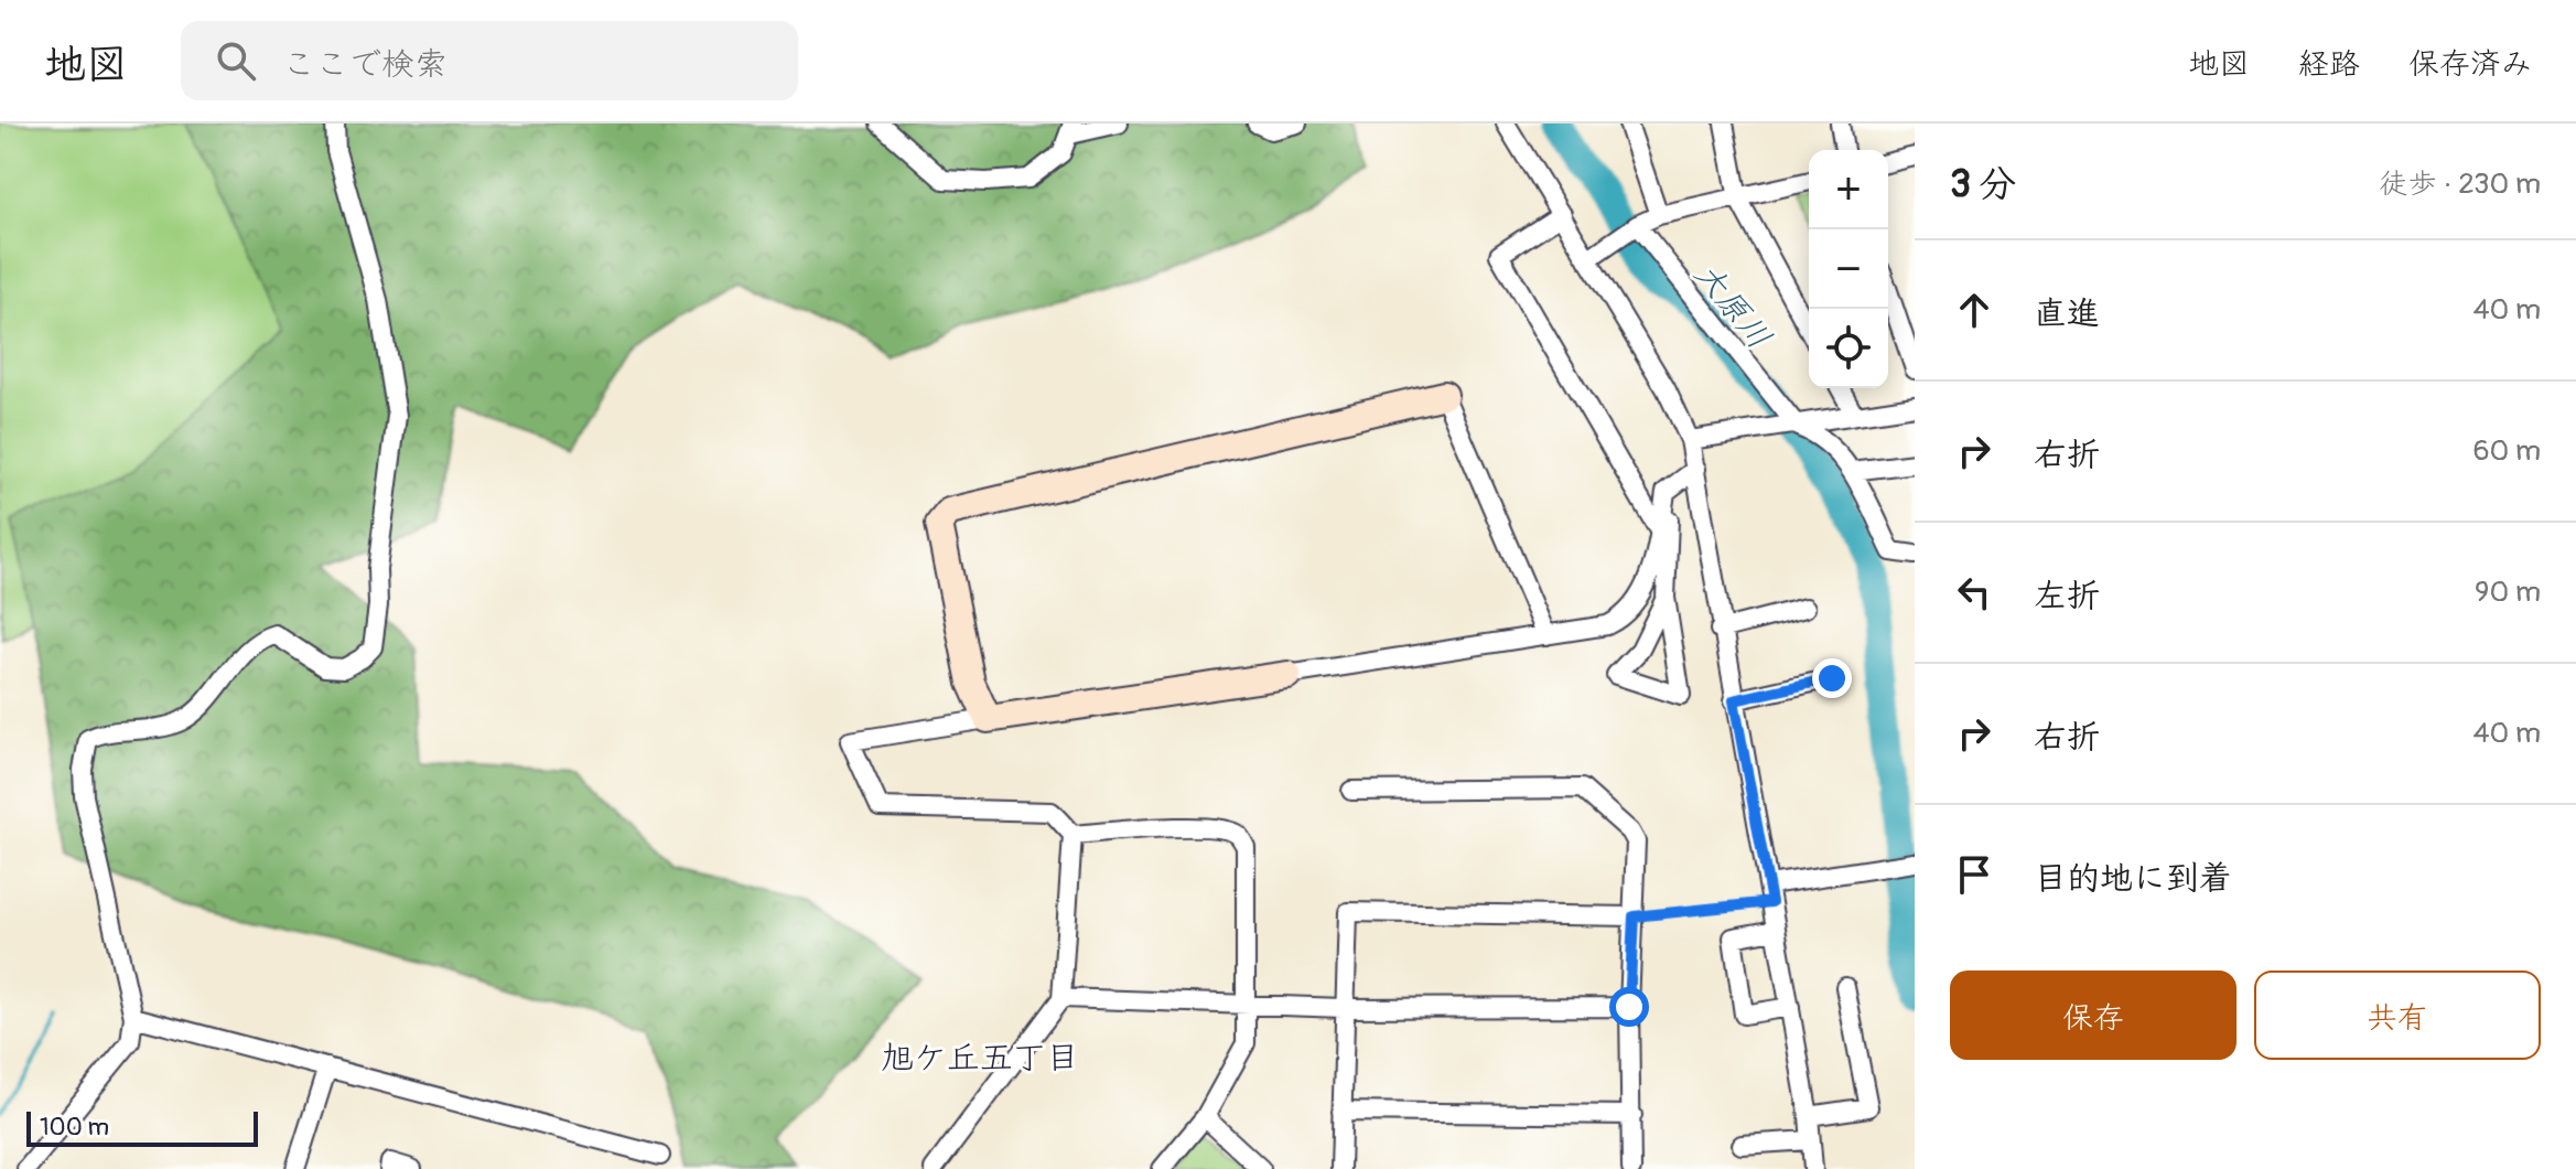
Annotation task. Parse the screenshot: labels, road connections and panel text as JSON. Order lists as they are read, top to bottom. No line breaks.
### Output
{"districts":["旭ケ丘五丁目"],"water":["大原川"],"scale_bar":"100 m","page":{"header":"地図","search":"ここで検索","nav":["地図","経路","保存済み"],"heading":["3 分","徒歩 · 230 m"],"map_buttons":["+","−"],"list":[["直進","40 m"],["右折","60 m"],["左折","90 m"],["右折","40 m"],"目的地に到着"],"buttons":["保存","共有"],"scale":"100 m"}}
